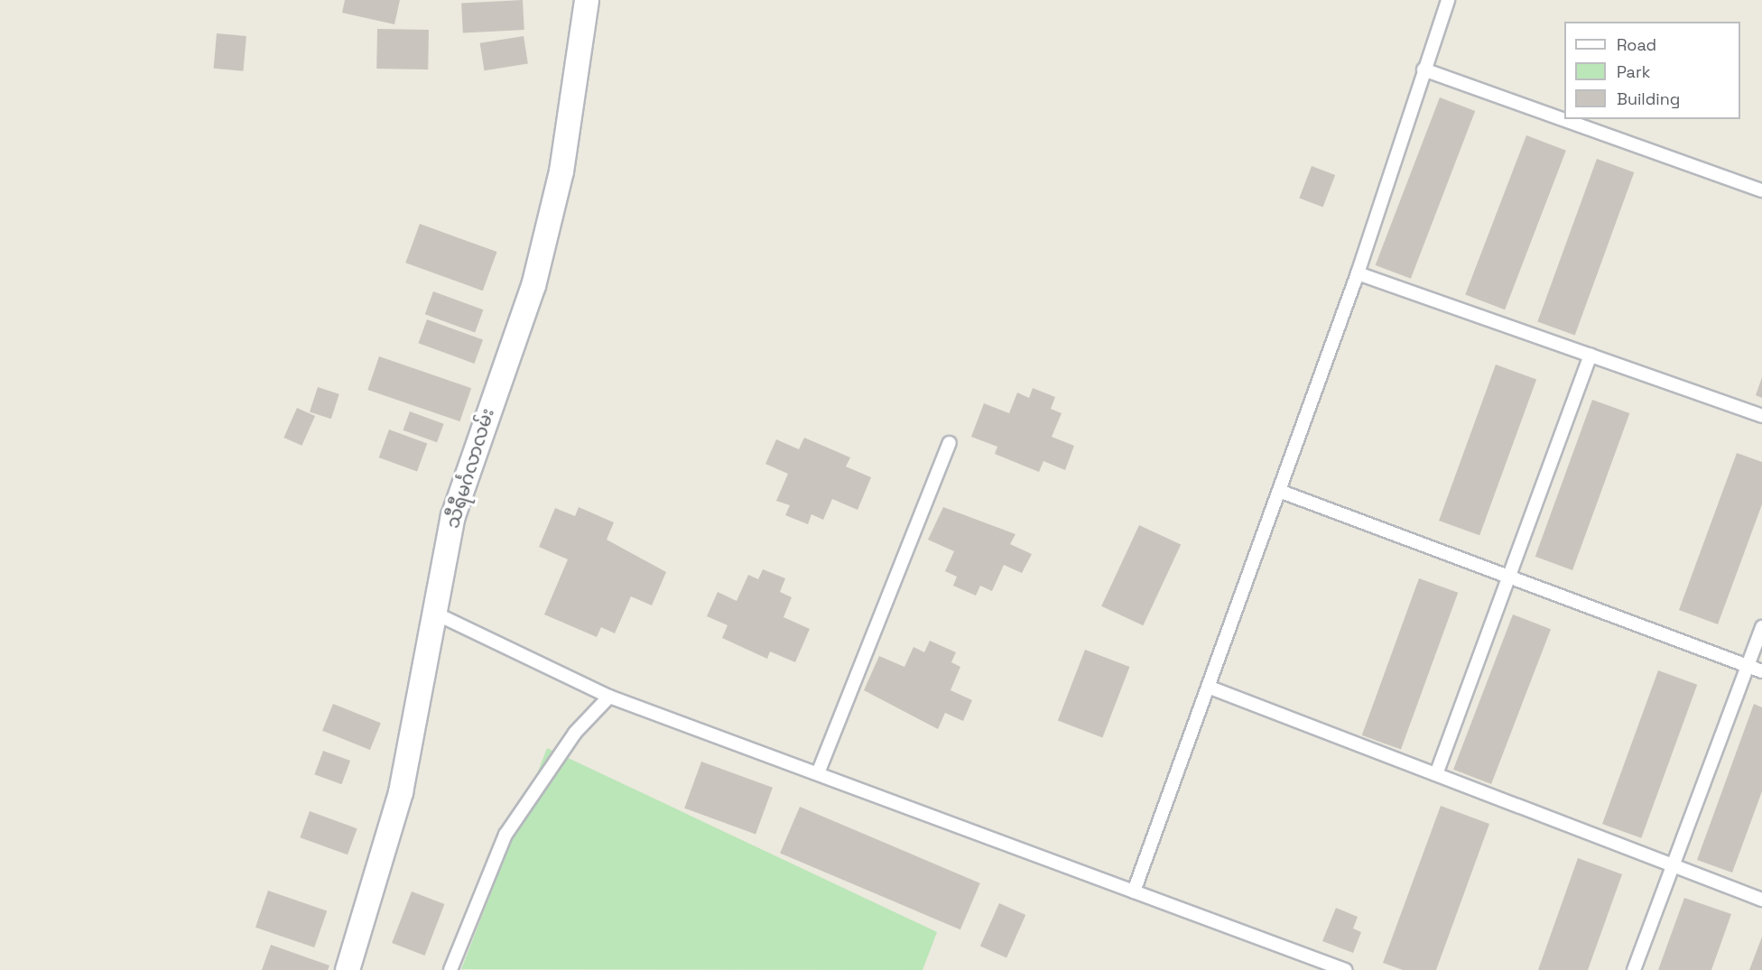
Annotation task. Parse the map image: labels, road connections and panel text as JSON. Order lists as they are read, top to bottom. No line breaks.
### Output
{"streets":{"street":["သီရီမင်္ဂလာလမ်း"]},"legend":["Road","Park","Building"]}
